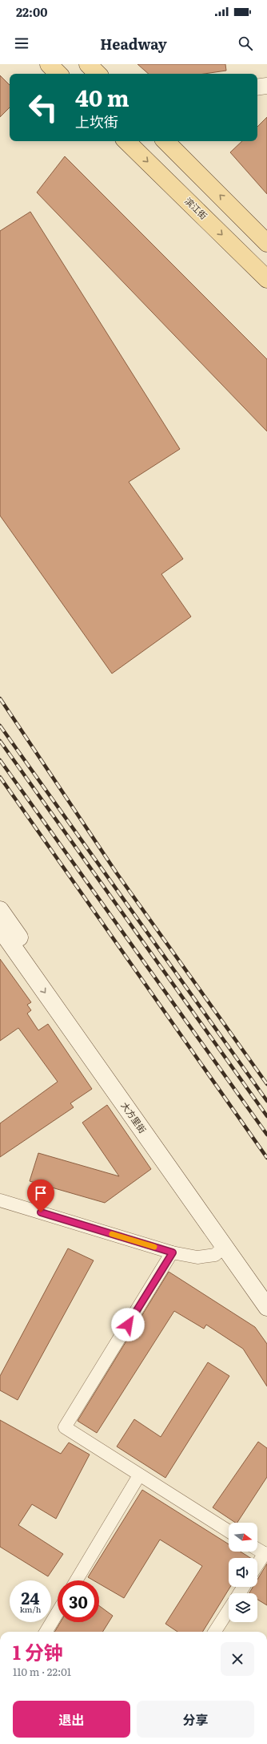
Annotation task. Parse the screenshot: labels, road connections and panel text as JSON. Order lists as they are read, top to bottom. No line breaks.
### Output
{"streets":{"main road":["滨江街","大方里街"]},"north":"right","page":{"status":"22:00","header":"Headway","turn":["40 m","上坎街"],"speed":"24 km/h","limit":"30","heading":["1 分钟","110 m · 22:01"],"buttons":["退出","分享"]}}
